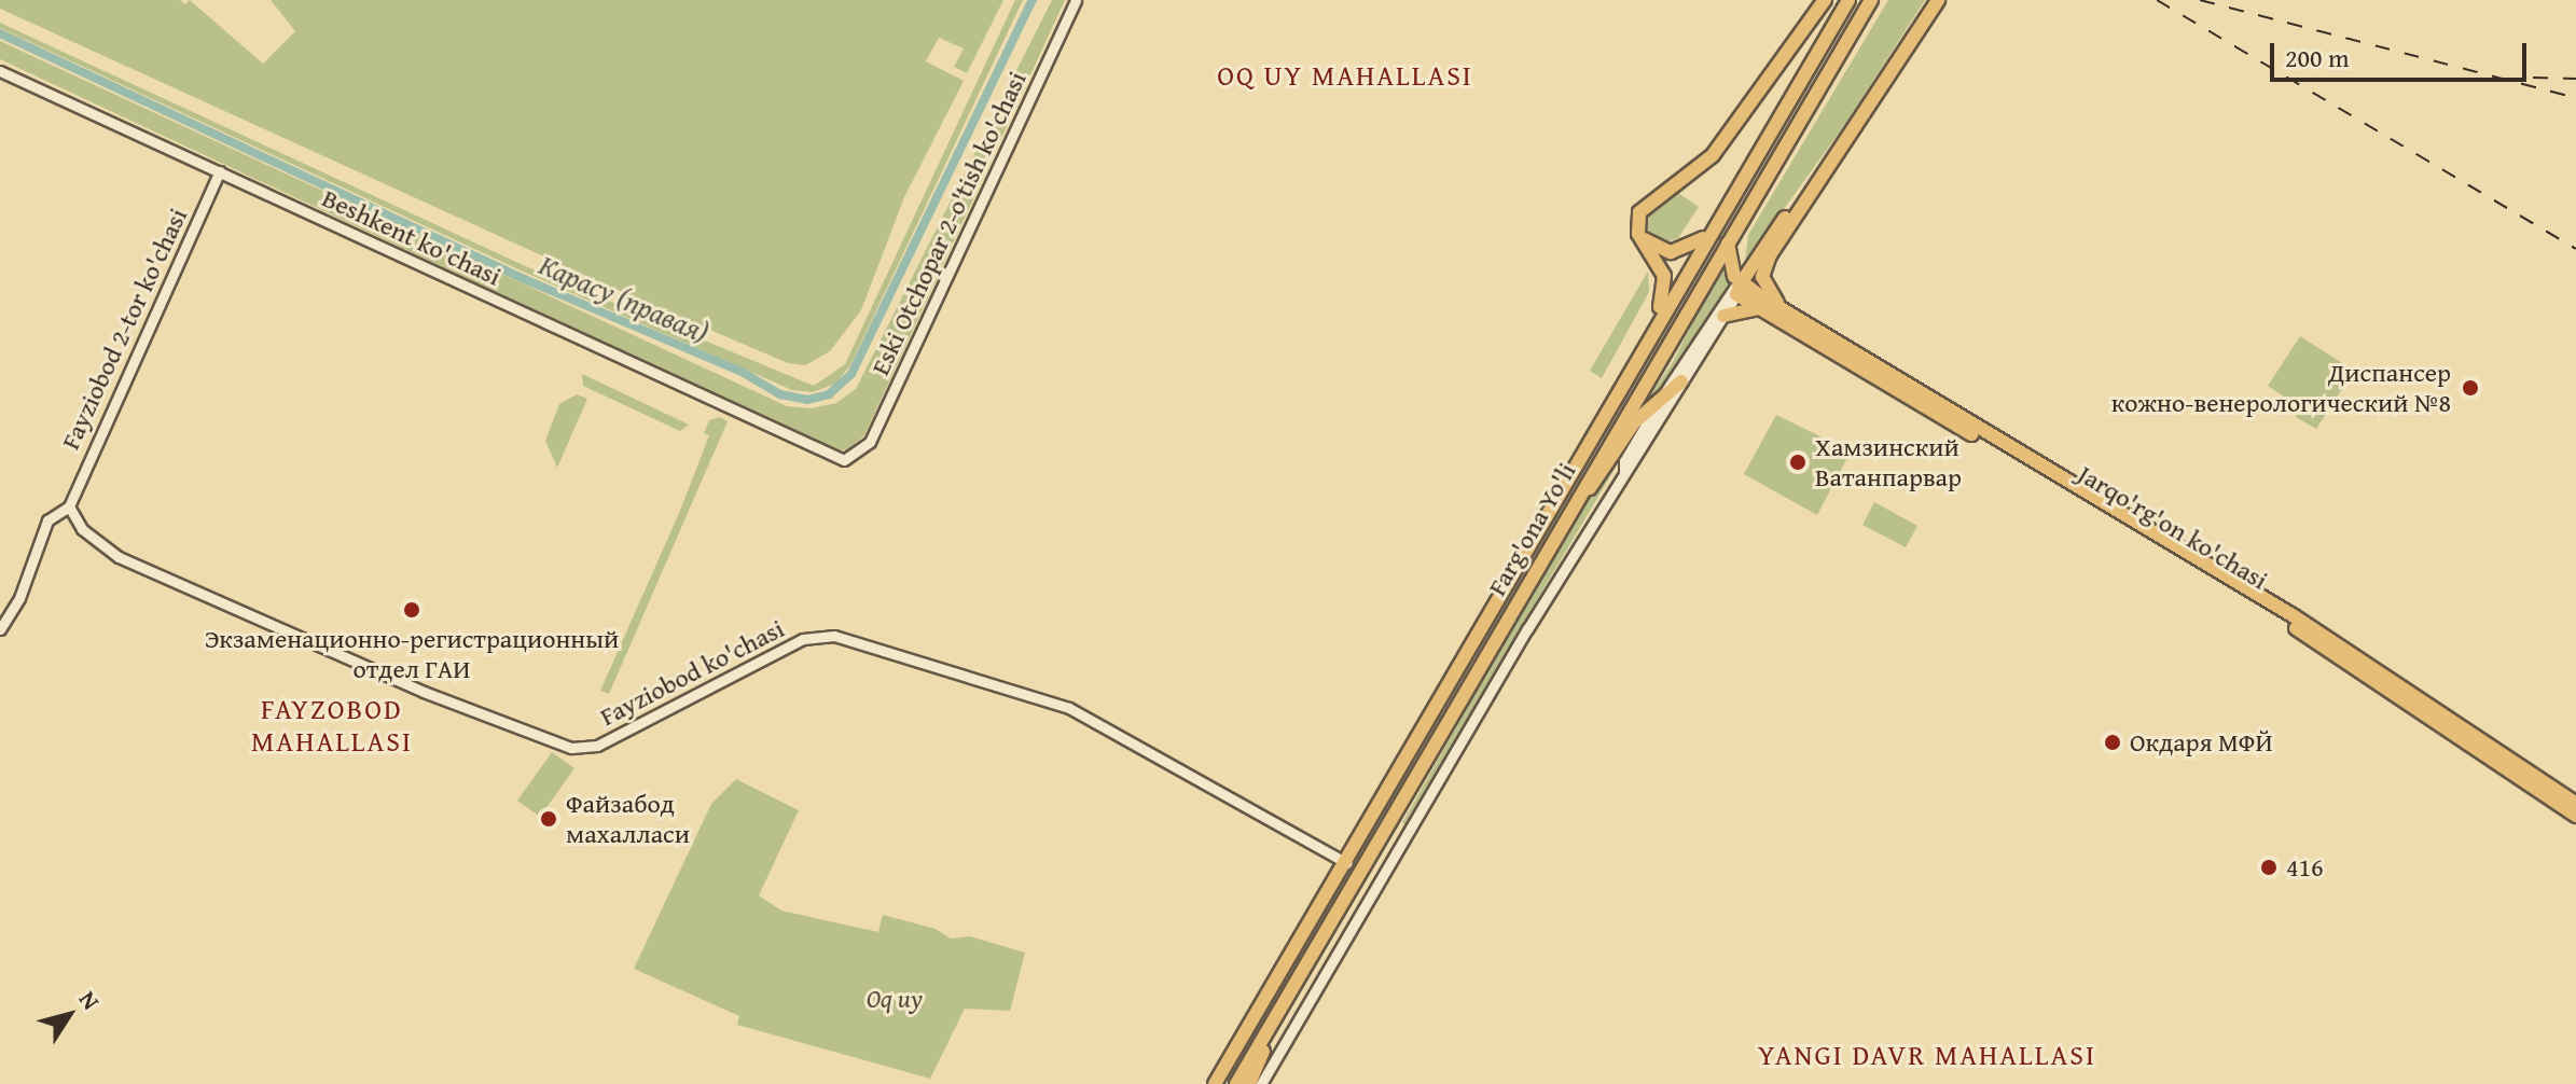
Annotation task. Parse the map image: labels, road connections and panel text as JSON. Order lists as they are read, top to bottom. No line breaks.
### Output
{"streets":{"main road":["Jarqo'rg'on ko'chasi","Farg'ona Yo'li"],"street":["Eski Otchopar 2-o'tish ko'chasi","Beshkent ko'chasi","Fayziobod 2-tor ko'chasi","Fayziobod ko'chasi"]},"crossings":[["Eski Otchopar 2-o'tish ko'chasi","Beshkent ko'chasi"],["Beshkent ko'chasi","Fayziobod 2-tor ko'chasi"],["Fayziobod 2-tor ko'chasi","Fayziobod ko'chasi"],["Jarqo'rg'on ko'chasi","Farg'ona Yo'li"],["Farg'ona Yo'li","Fayziobod ko'chasi"]],"districts":["OQ UY MAHALLASI","FAYZOBOD MAHALLASI","YANGI DAVR MAHALLASI"],"water":["Карасу (правая)"],"parks":["Oq uy"],"places":["Диспансер кожно-венерологический №8","Хамзинский Ватанпарвар","Экзаменационно-регистрационный отдел ГАИ","Окдаря МФЙ","Файзабод махалласи","416"],"scale_bar":"200 m","north":"top right"}
